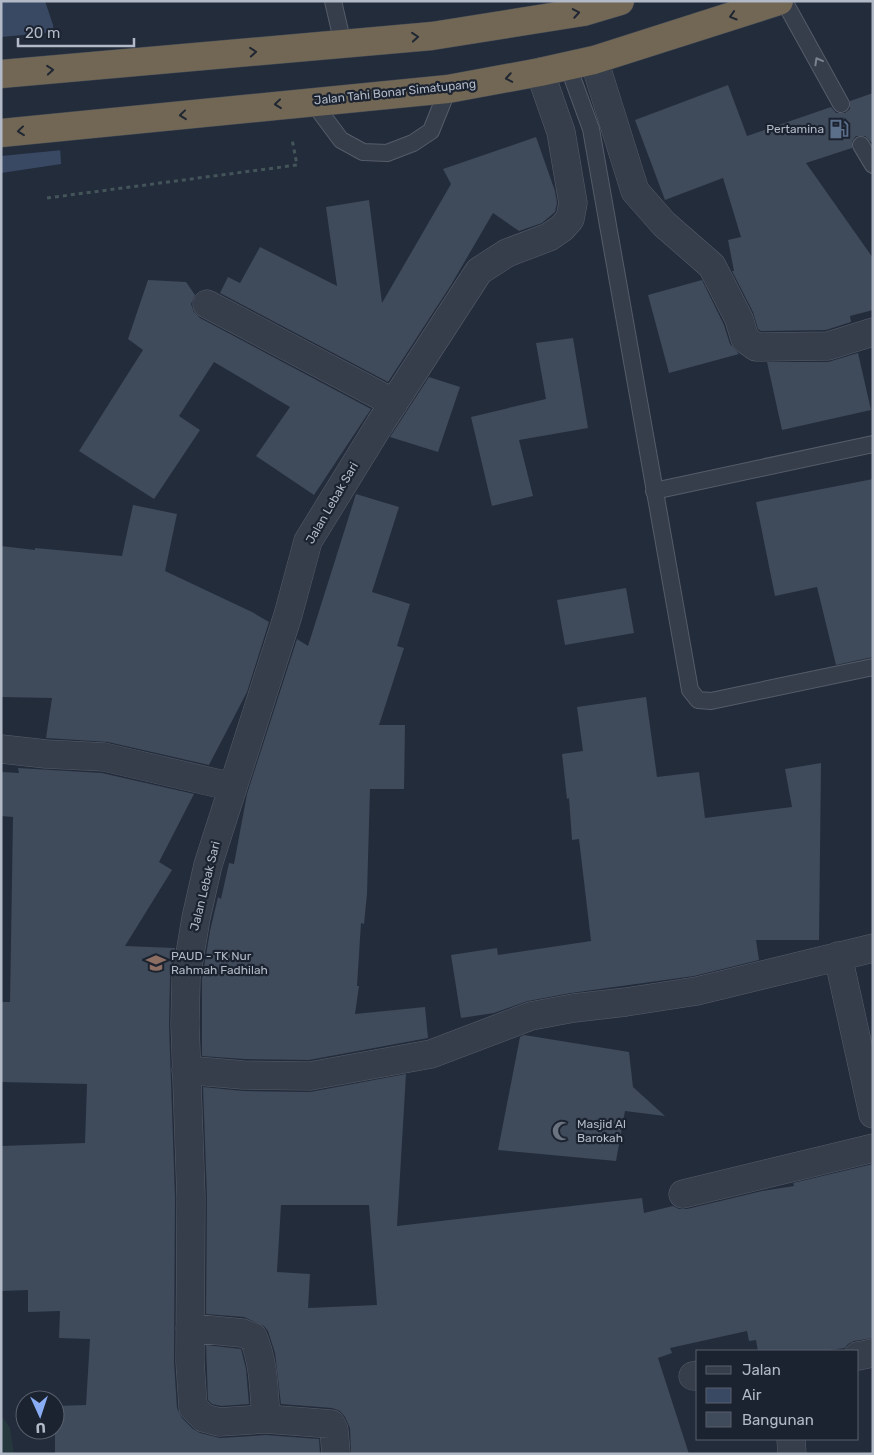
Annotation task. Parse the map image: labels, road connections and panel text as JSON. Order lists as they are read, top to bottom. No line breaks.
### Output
{"streets":{"highway":["Jalan Tahi Bonar Simatupang"],"street":["Jalan Lebak Sari"]},"crossings":[["Jalan Tahi Bonar Simatupang","Jalan Lebak Sari"]],"places":{"fuel station":["Pertamina"],"school or university":["PAUD - TK Nur Rahmah Fadhilah"],"mosque":["Masjid Al Barokah"]},"legend":["Jalan","Air","Bangunan"],"scale_bar":"20 m","north":"bottom"}
